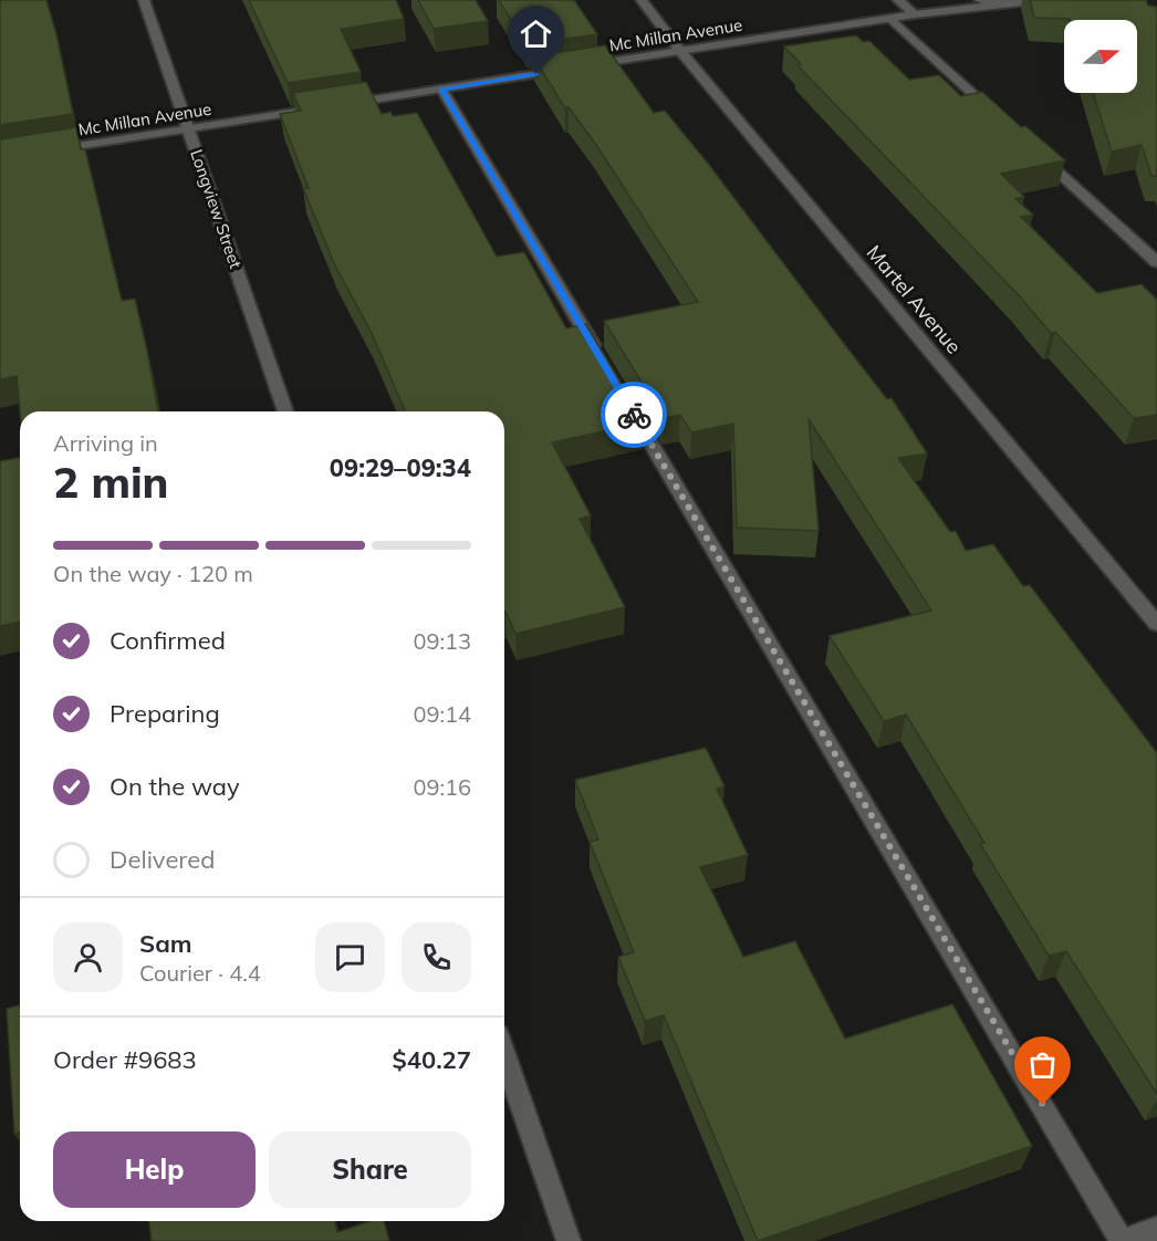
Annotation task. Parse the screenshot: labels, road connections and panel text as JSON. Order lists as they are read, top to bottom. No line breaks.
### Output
{"streets":{"street":["Mc Millan Avenue","Longview Street","Martel Avenue"]},"crossings":[["Mc Millan Avenue","Longview Street"],["Mc Millan Avenue","Martel Avenue"]],"north":"right","page":{"heading":["2 min","Arriving in","09:29–09:34"],"panel":["Sam","Courier · 4.4","Order #9683","$40.27"],"bar":"On the way · 120 m","list":[["Confirmed","09:13"],["Preparing","09:14"],["On the way","09:16"],"Delivered"],"buttons":["Help","Share"]}}
